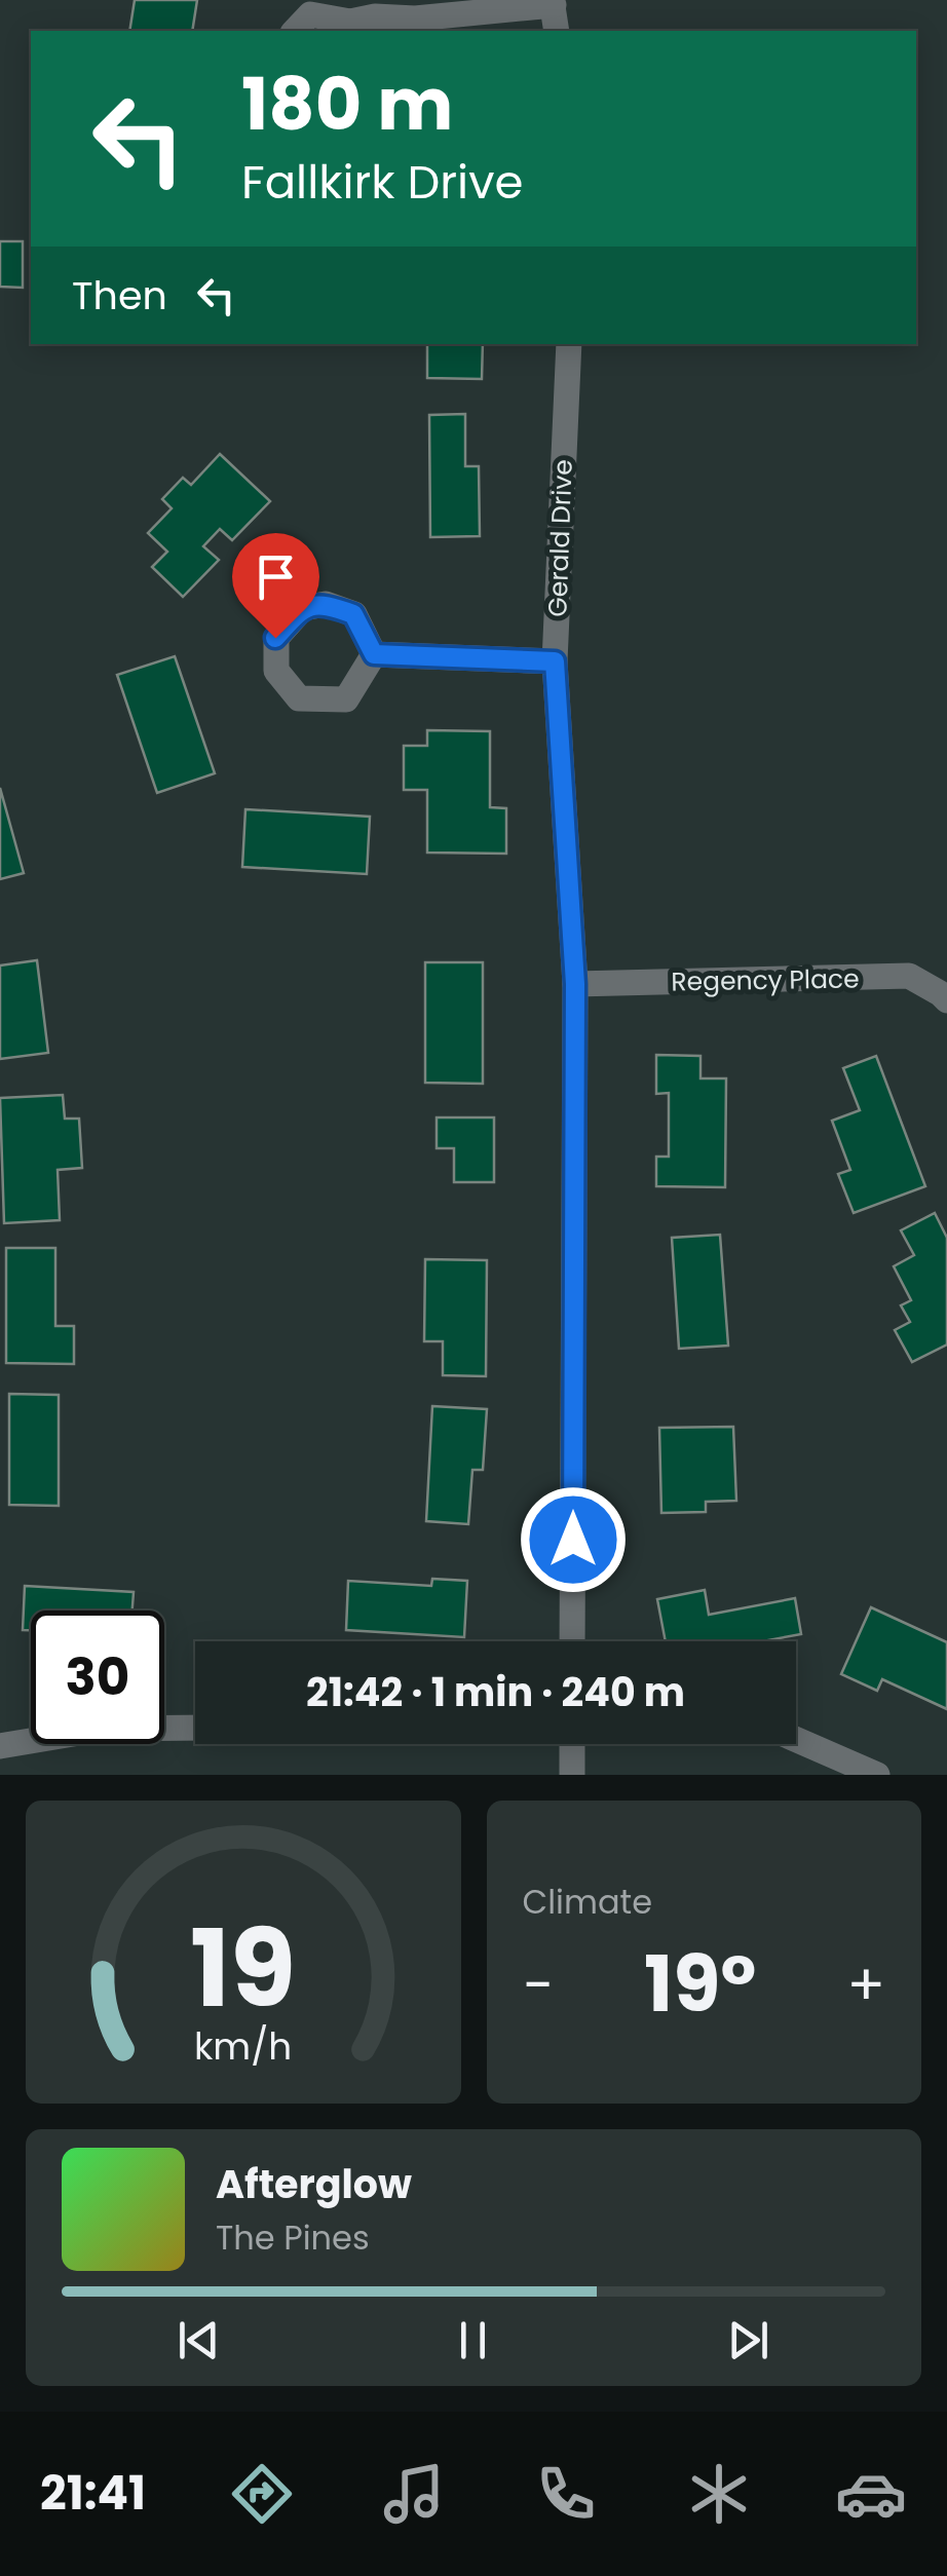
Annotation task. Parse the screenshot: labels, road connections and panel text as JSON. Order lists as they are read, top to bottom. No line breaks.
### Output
{"streets":{"street":["Gerald Drive","Regency Place"]},"crossings":[["Gerald Drive","Regency Place"]],"page":{"turn":["180 m","Fallkirk Drive"],"then":"Then","limit":"30","trip":"21:42 · 1 min · 240 m","tile":"Climate","heat":["−","19°","+"],"song":["Afterglow","The Pines"],"tabs":"21:41","gauge":["19","km/h"]}}
